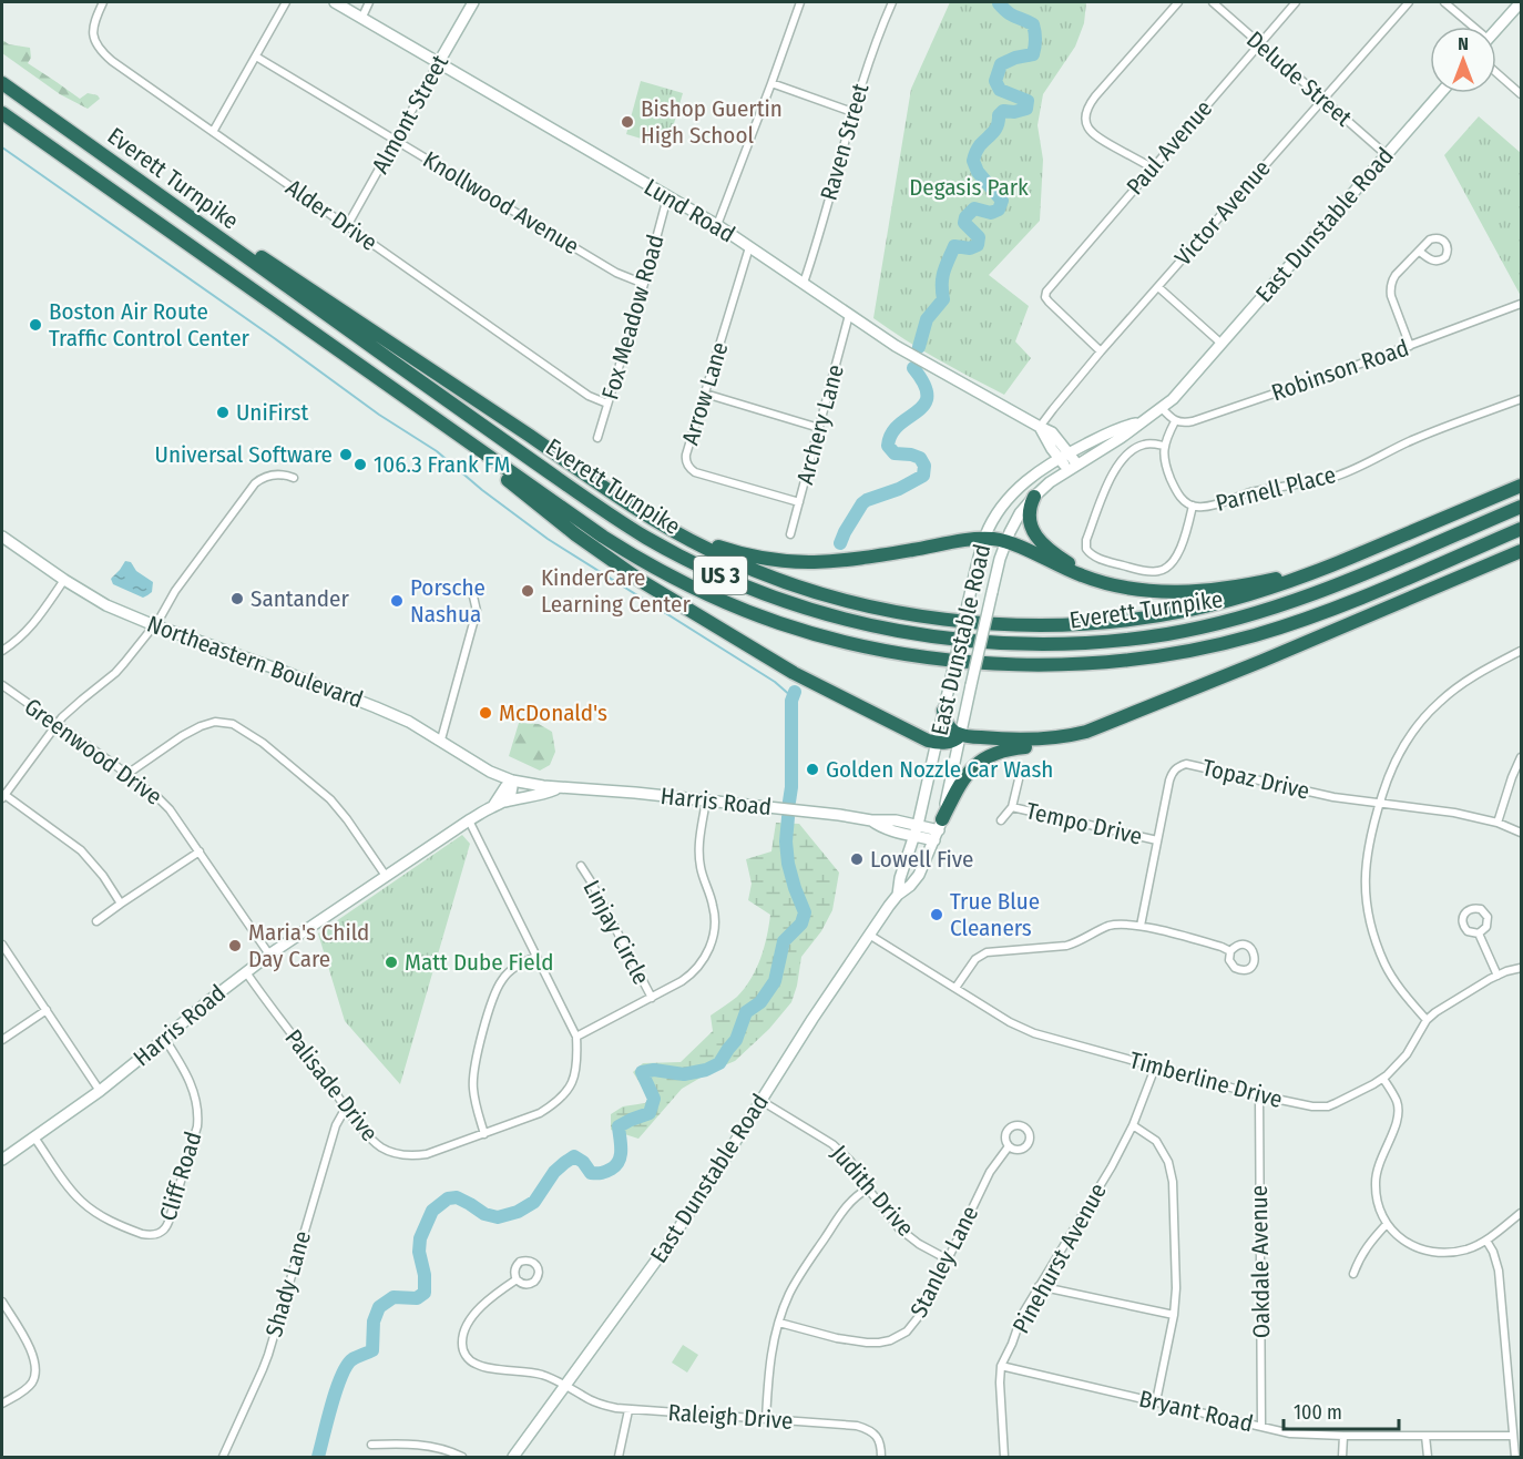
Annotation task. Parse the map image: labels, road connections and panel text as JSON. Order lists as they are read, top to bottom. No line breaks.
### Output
{"streets":{"highway":["Everett Turnpike","US 3"],"street":["Delude Street","Almont Street","Raven Street","Paul Avenue","Knollwood Avenue","Lund Road","Victor Avenue","Alder Drive","East Dunstable Road","Fox Meadow Road","Robinson Road","Arrow Lane","Archery Lane","Parnell Place","Northeastern Boulevard","Greenwood Drive","Topaz Drive","Harris Road","Tempo Drive","Linjay Circle","Timberline Drive","Palisade Drive","Cliff Road","Judith Drive","Pinehurst Avenue","Stanley Lane","Oakdale Avenue","Shady Lane","Bryant Road","Raleigh Drive"]},"crossings":[["Delude Street","Paul Avenue"],["Delude Street","Victor Avenue"],["Delude Street","East Dunstable Road"],["Almont Street","Knollwood Avenue"],["Almont Street","Lund Road"],["Almont Street","Alder Drive"],["Raven Street","Lund Road"],["Paul Avenue","Victor Avenue"],["Knollwood Avenue","Fox Meadow Road"],["Lund Road","Victor Avenue"],["Lund Road","East Dunstable Road"],["Lund Road","Fox Meadow Road"],["Lund Road","Arrow Lane"],["Lund Road","Archery Lane"],["Alder Drive","Fox Meadow Road"],["East Dunstable Road","Harris Road"],["East Dunstable Road","Timberline Drive"],["East Dunstable Road","Judith Drive"],["East Dunstable Road","Raleigh Drive"],["Arrow Lane","Archery Lane"],["Northeastern Boulevard","Harris Road"],["Greenwood Drive","Harris Road"],["Topaz Drive","Tempo Drive"],["Harris Road","Palisade Drive"],["Harris Road","Cliff Road"],["Timberline Drive","Pinehurst Avenue"],["Timberline Drive","Oakdale Avenue"],["Palisade Drive","Shady Lane"],["Judith Drive","Stanley Lane"],["Pinehurst Avenue","Bryant Road"],["Oakdale Avenue","Bryant Road"]],"parks":["Degasis Park"],"places":["Bishop Guertin High School","Boston Air Route Traffic Control Center","UniFirst","Universal Software","106.3 Frank FM","KinderCare Learning Center","Santander","Porsche Nashua","McDonald's","Golden Nozzle Car Wash","Lowell Five","True Blue Cleaners","Maria's Child Day Care","Matt Dube Field"],"scale_bar":"100 m","north":"top"}
